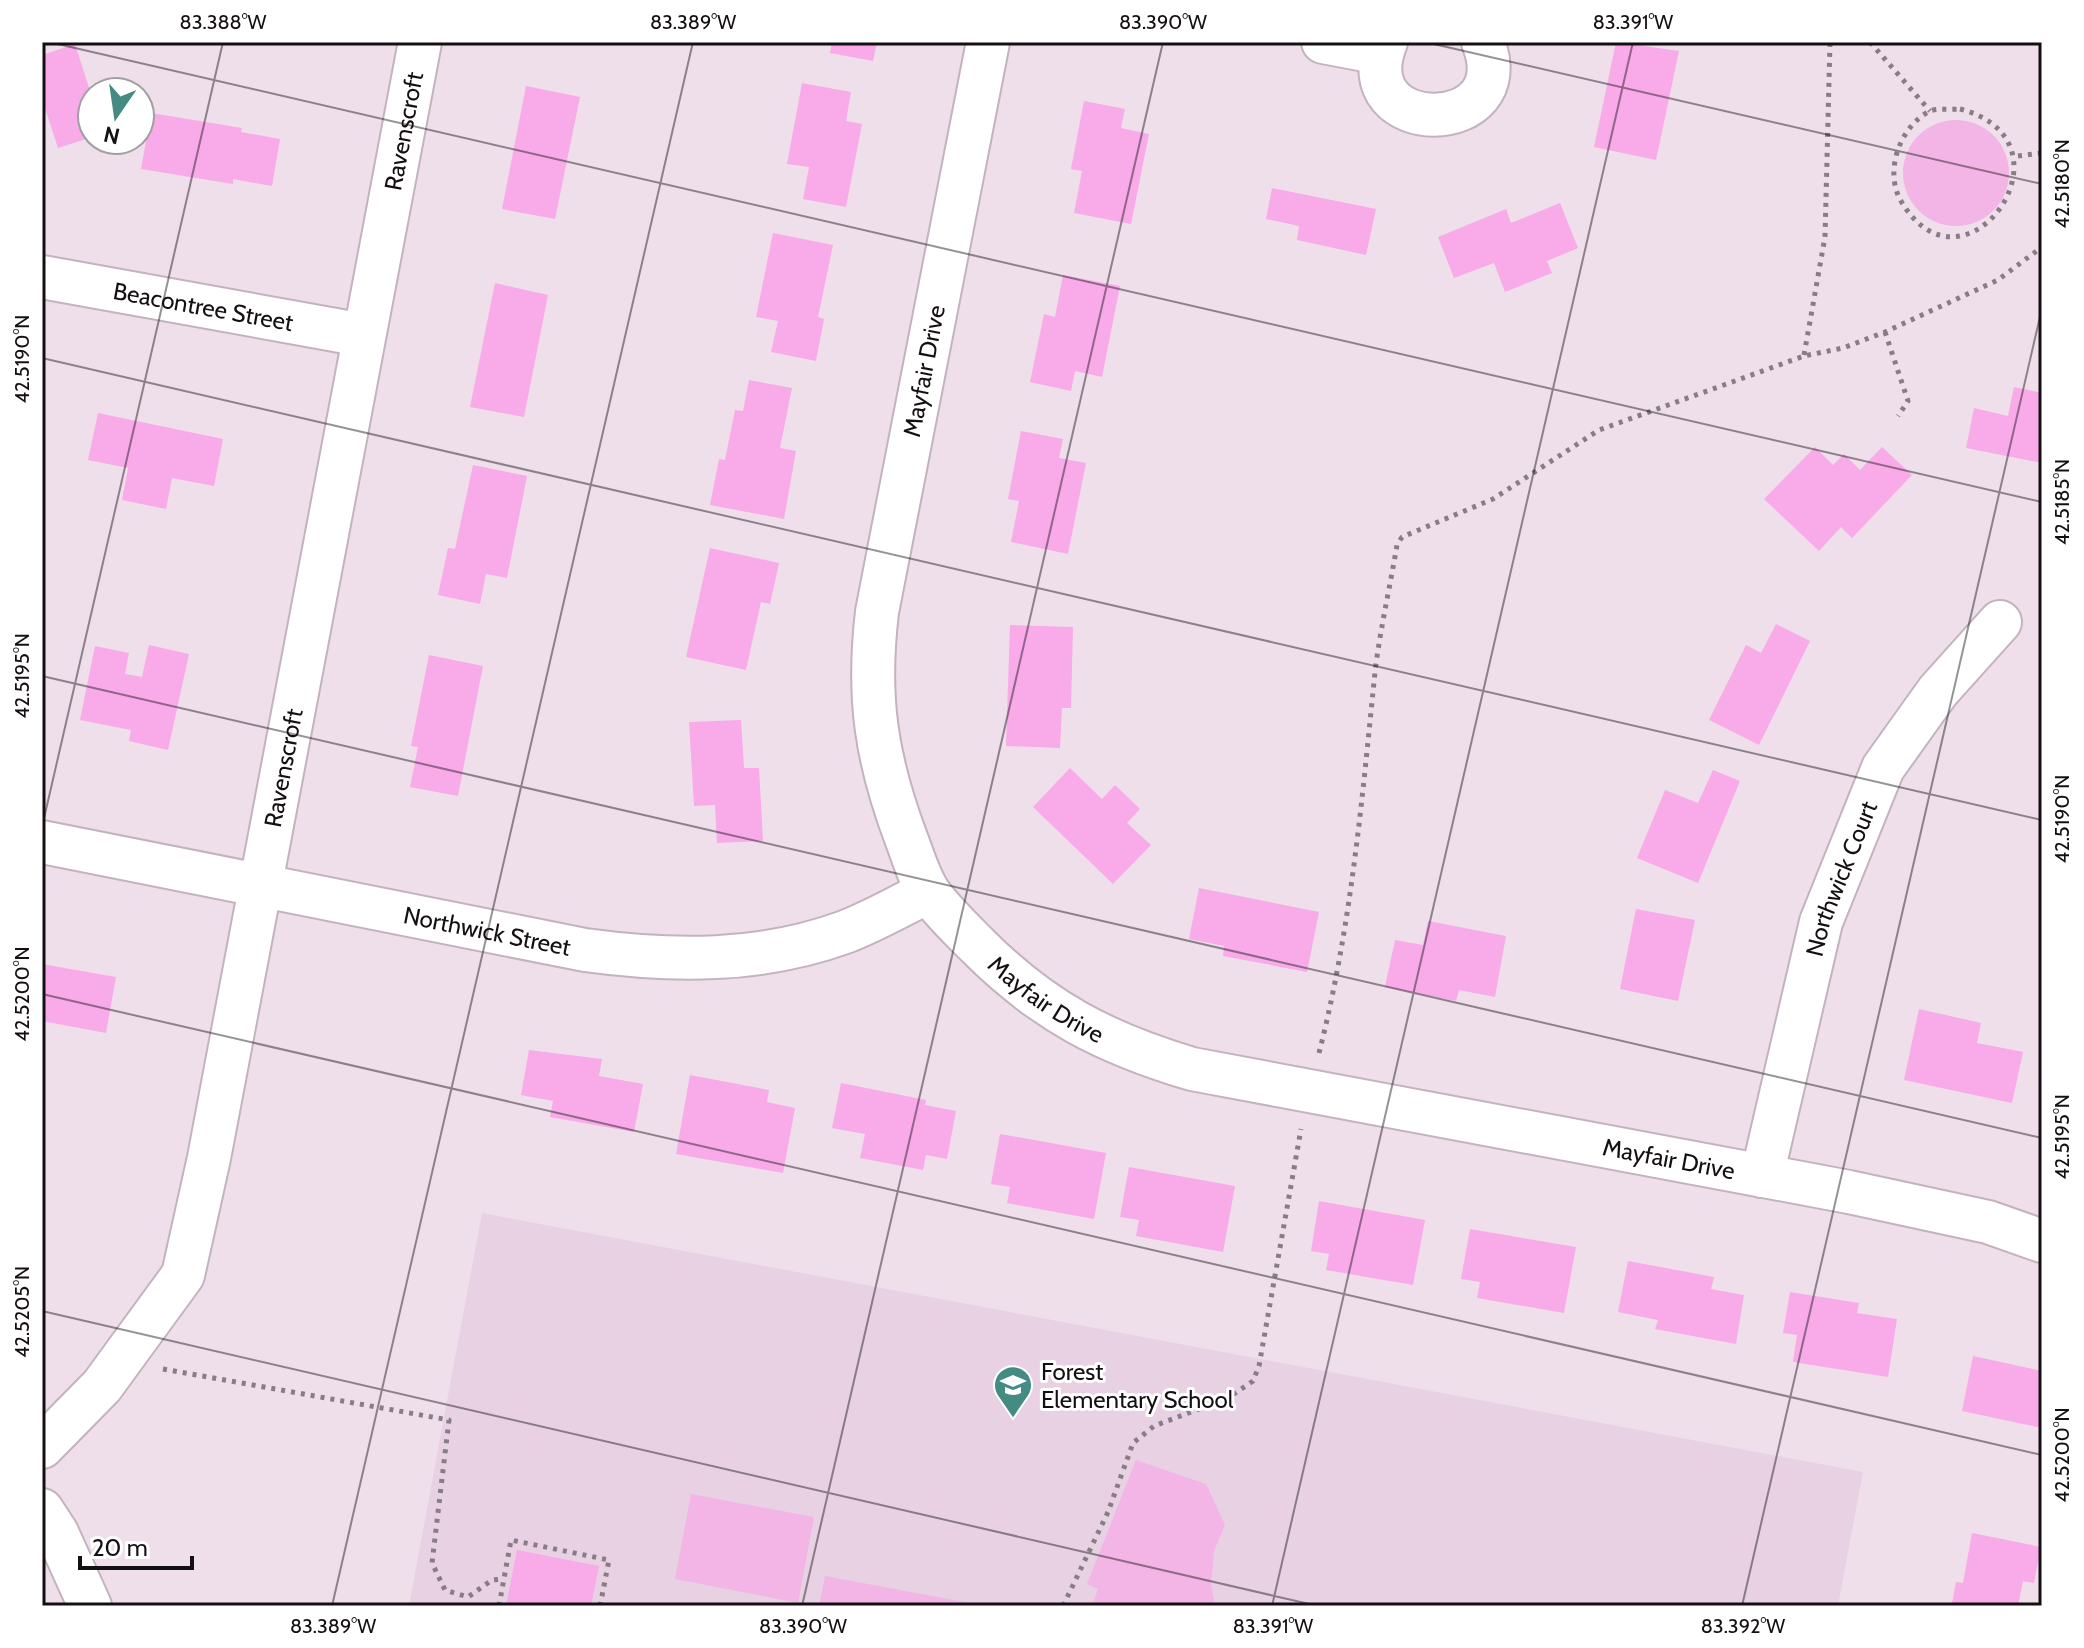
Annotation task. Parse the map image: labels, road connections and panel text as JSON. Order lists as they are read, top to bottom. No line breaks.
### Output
{"streets":{"street":["Ravenscroft","Beacontree Street","Mayfair Drive","Northwick Court","Northwick Street"]},"crossings":[["Ravenscroft","Beacontree Street"],["Ravenscroft","Northwick Street"],["Mayfair Drive","Northwick Court"],["Mayfair Drive","Northwick Street"]],"places":{"school or university":["Forest Elementary School"]},"scale_bar":"20 m","north":"bottom","coordinates":["83.388°W","83.389°W","83.390°W","83.391°W","42.5180°N","42.5190°N","42.5185°N","42.5195°N","42.5200°N","42.5205°N","83.392°W"]}
